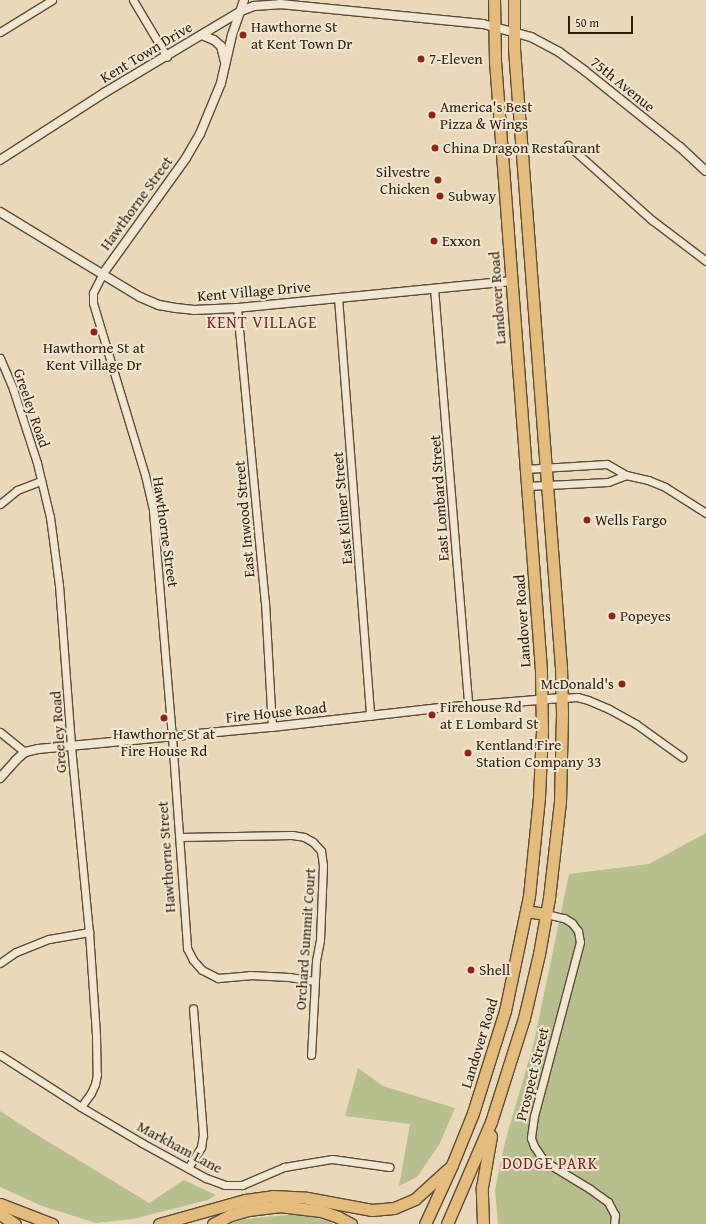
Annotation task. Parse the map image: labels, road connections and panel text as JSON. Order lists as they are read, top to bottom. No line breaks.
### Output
{"streets":{"main road":["Landover Road"],"street":["Kent Town Drive","75th Avenue","Hawthorne Street","Kent Village Drive","Greeley Road","East Lombard Street","East Kilmer Street","East Inwood Street","Fire House Road","Orchard Summit Court","Prospect Street","Markham Lane"]},"crossings":[["Kent Town Drive","75th Avenue"],["Kent Town Drive","Hawthorne Street"],["Kent Town Drive","Landover Road"],["75th Avenue","Landover Road"],["Hawthorne Street","Kent Village Drive"],["Hawthorne Street","Fire House Road"],["Hawthorne Street","Orchard Summit Court"],["Kent Village Drive","Landover Road"],["Kent Village Drive","East Lombard Street"],["Kent Village Drive","East Kilmer Street"],["Kent Village Drive","East Inwood Street"],["Landover Road","Fire House Road"],["Greeley Road","Fire House Road"],["Greeley Road","Markham Lane"],["East Lombard Street","Fire House Road"],["East Kilmer Street","Fire House Road"],["East Inwood Street","Fire House Road"]],"districts":["KENT VILLAGE","DODGE PARK"],"places":["Hawthorne St at Kent Town Dr","7-Eleven","America's Best Pizza & Wings","China Dragon Restaurant","Silvestre Chicken","Subway","Exxon","Hawthorne St at Kent Village Dr","Wells Fargo","Popeyes","McDonald's","Firehouse Rd at E Lombard St","Hawthorne St at Fire House Rd","Kentland Fire Station Company 33","Shell"],"scale_bar":"50 m"}
